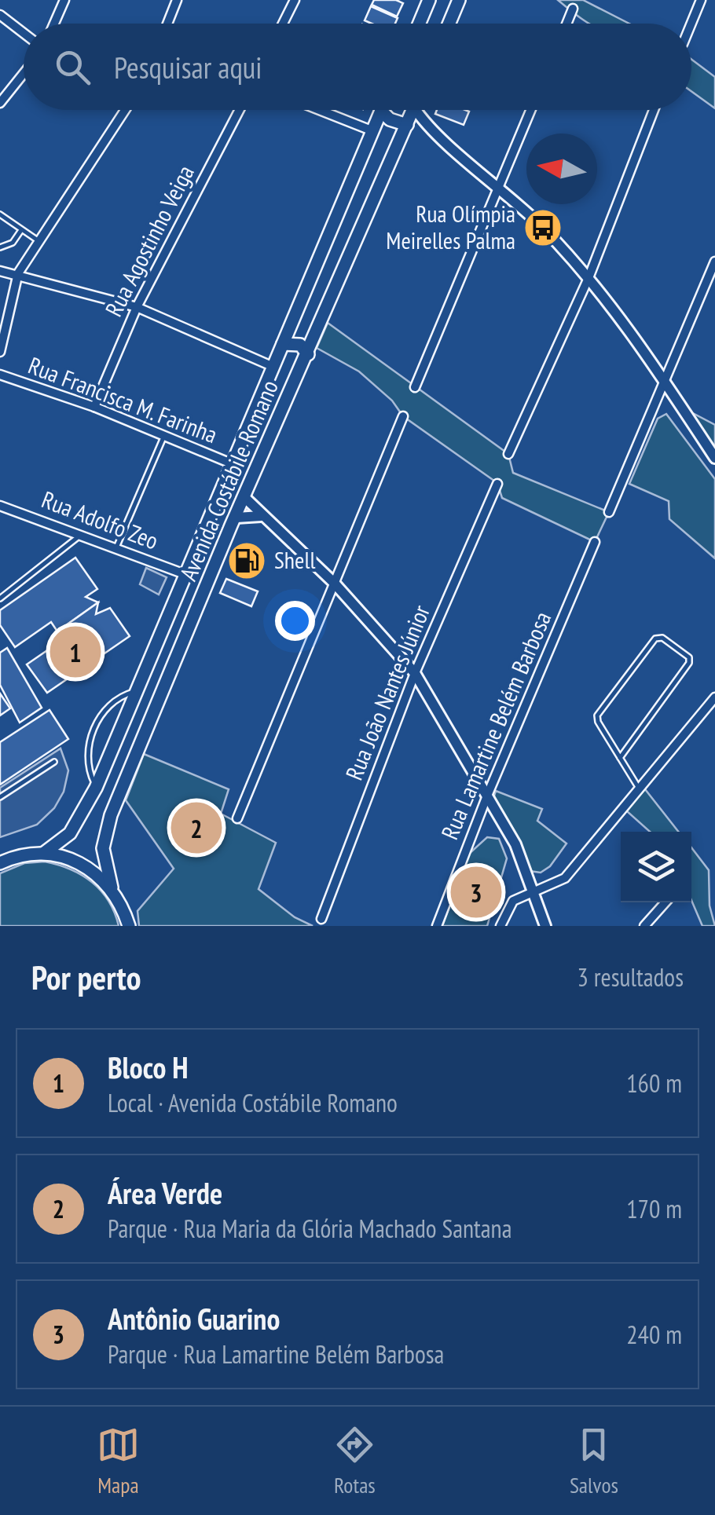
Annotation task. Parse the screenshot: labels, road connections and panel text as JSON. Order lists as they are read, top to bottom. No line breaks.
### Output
{"streets":{"main road":["Avenida Costábile Romano"],"street":["Rua Agostinho Veiga","Rua Francisca M. Farinha","Rua Adolfo Zeo","Rua João Nantes Júnior","Rua Lamartine Belém Barbosa"]},"crossings":[["Rua Agostinho Veiga","Rua Francisca M. Farinha"],["Rua Francisca M. Farinha","Avenida Costábile Romano"],["Avenida Costábile Romano","Rua Adolfo Zeo"]],"places":{"bus stop":["Rua Olímpia Meirelles Palma"],"fuel station":["Shell"]},"north":"left","page":{"search":"Pesquisar aqui","pins":["1","2","3"],"heading":["Por perto","3 resultados"],"list":[{"mark":"1","name":"Bloco H","note":"Local · Avenida Costábile Romano","value":"160 m"},{"mark":"2","name":"Área Verde","note":"Parque · Rua Maria da Glória Machado Santana","value":"170 m"},{"mark":"3","name":"Antônio Guarino","note":"Parque · Rua Lamartine Belém Barbosa","value":"240 m"}],"nav":["Mapa","Rotas","Salvos"]}}
